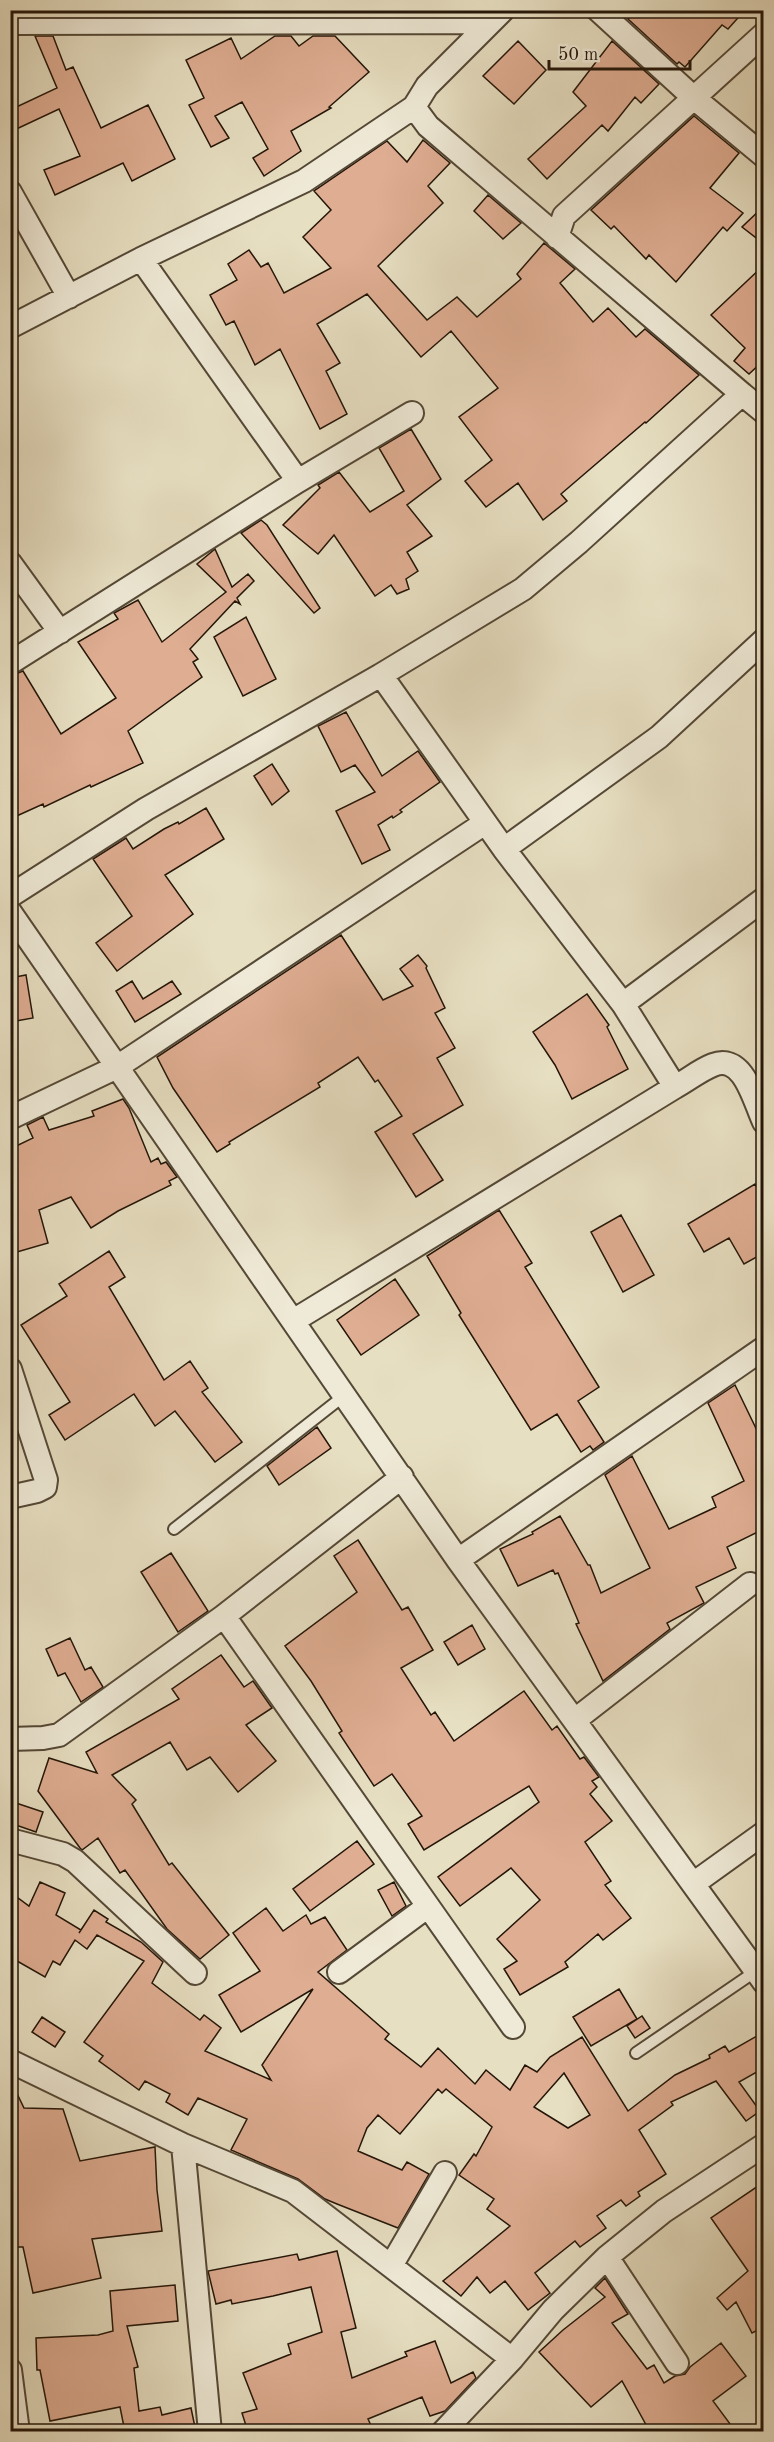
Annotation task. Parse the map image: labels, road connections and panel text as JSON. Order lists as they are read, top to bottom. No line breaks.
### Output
{"scale_bar":"50 m"}
